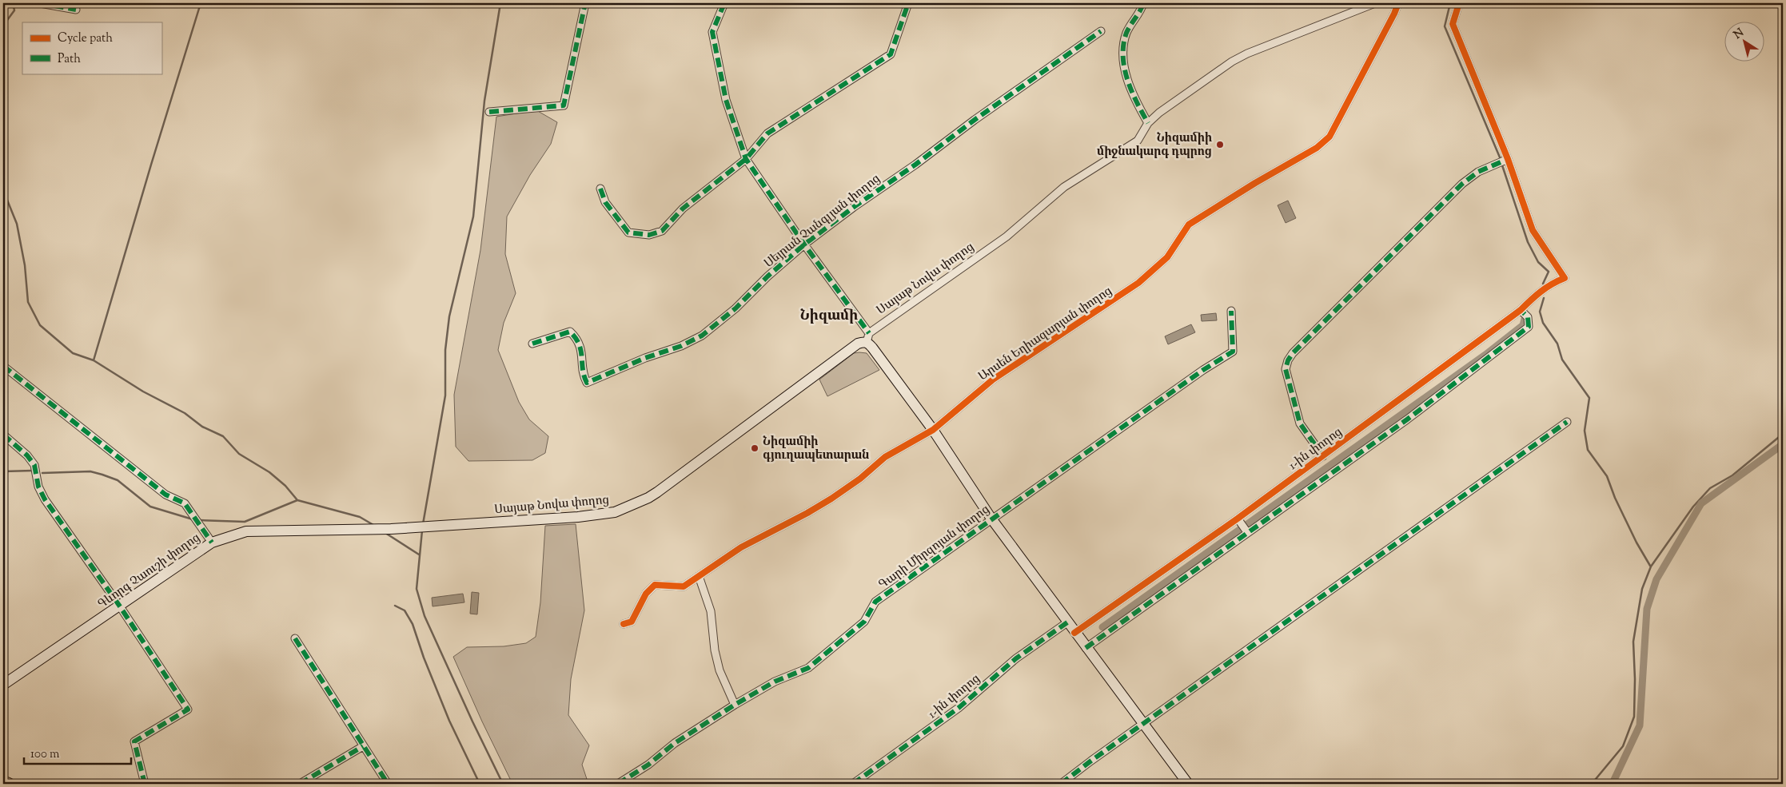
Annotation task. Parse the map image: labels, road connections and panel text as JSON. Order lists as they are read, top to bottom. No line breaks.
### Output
{"streets":{"main road":["Սայաթ Նովա փողոց","Գևորգ Չաուշի փողոց"],"street":["Սեյրան Չանգլյան փողոց","Արսեն Եղիազարյան փողոց","1-ին փողոց","Գարի Միրզոյան փողոց"]},"crossings":[["Սայաթ Նովա փողոց","Գևորգ Չաուշի փողոց"]],"districts":["Նիզամի"],"places":["Նիզամիի միջնակարգ դպրոց","Նիզամիի գյուղապետարան"],"legend":["Cycle path","Path"],"scale_bar":"100 m","north":"top left"}
